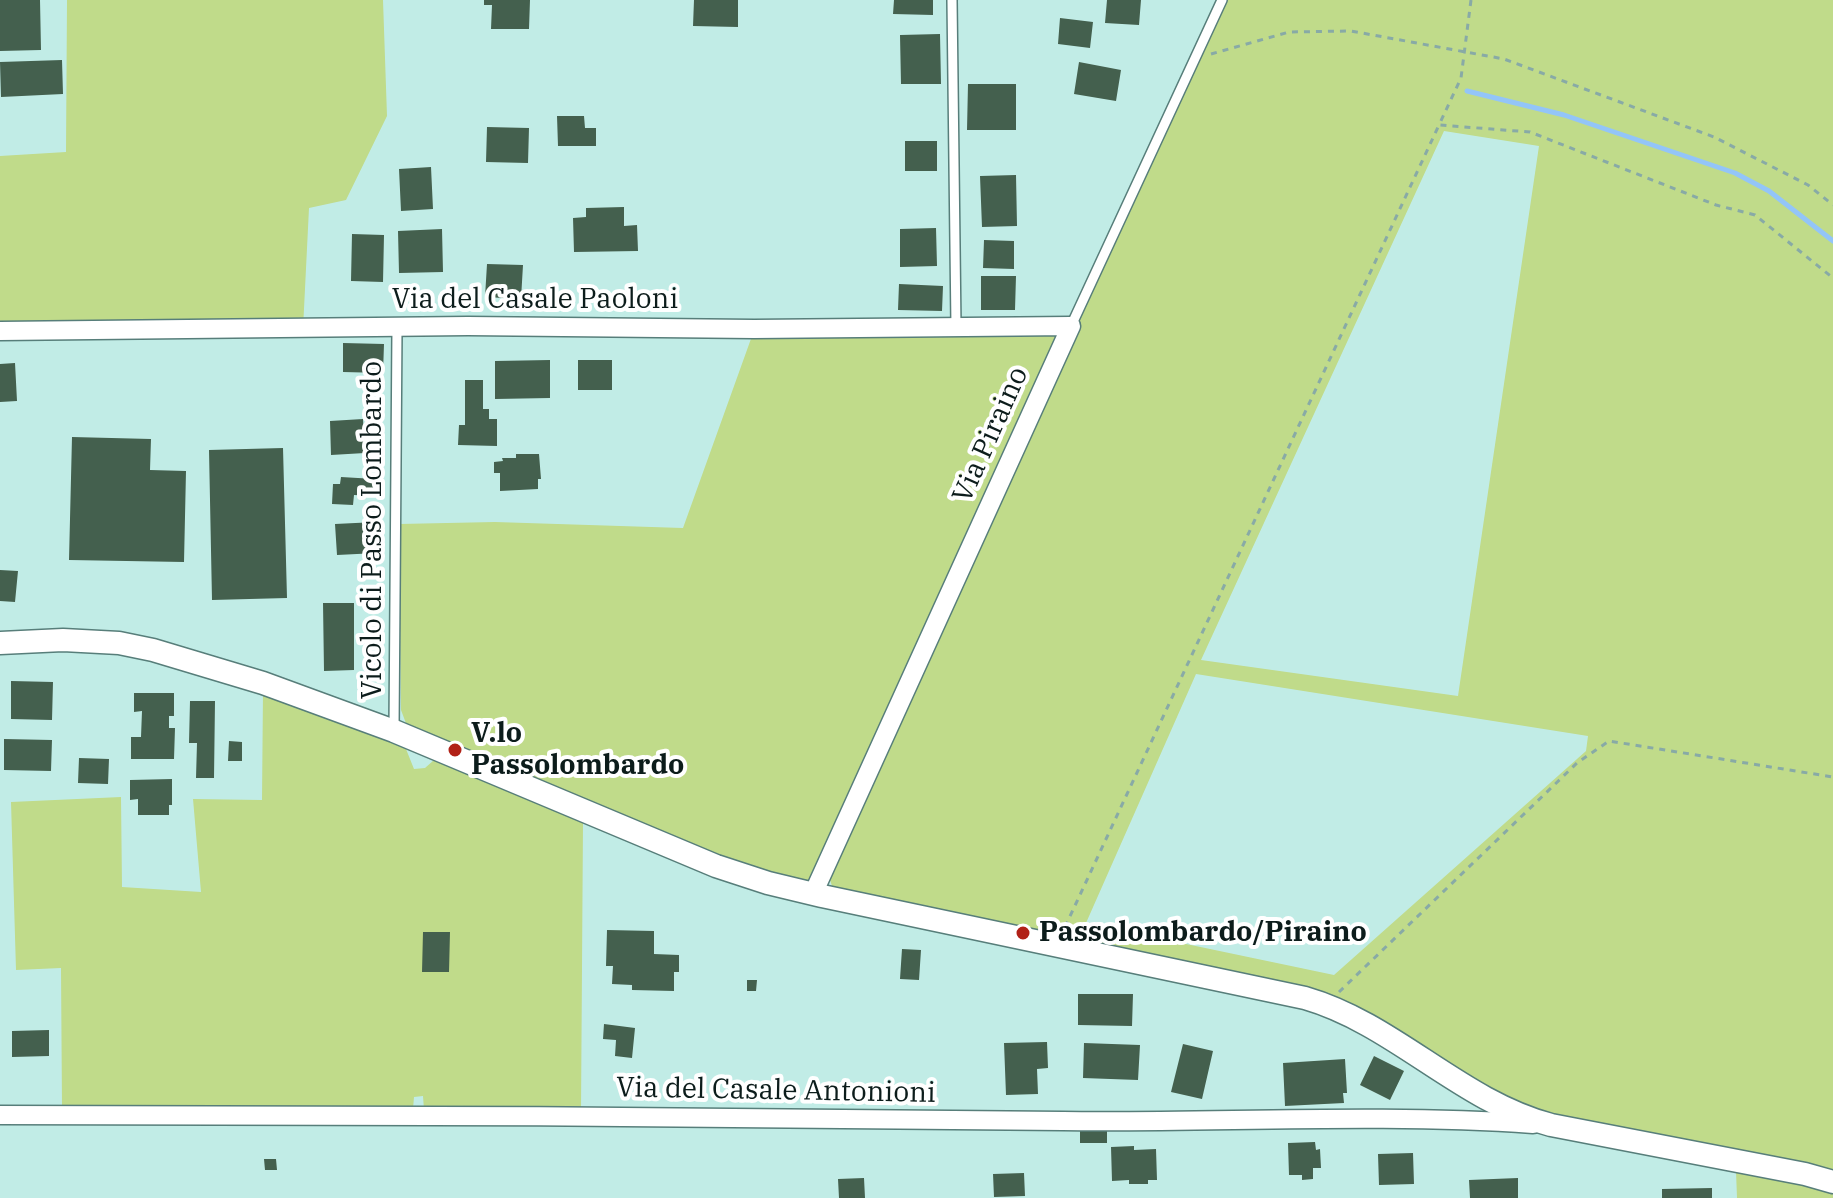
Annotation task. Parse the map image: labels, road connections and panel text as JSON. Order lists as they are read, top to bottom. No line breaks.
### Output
{"streets":{"street":["Via del Casale Paoloni","Via Piraino","Via del Casale Antonioni"],"lane":["Vicolo di Passo Lombardo"]},"crossings":[["Via del Casale Paoloni","Via Piraino"],["Via del Casale Paoloni","Vicolo di Passo Lombardo"]],"places":["V.lo Passolombardo","Passolombardo/Piraino"]}
